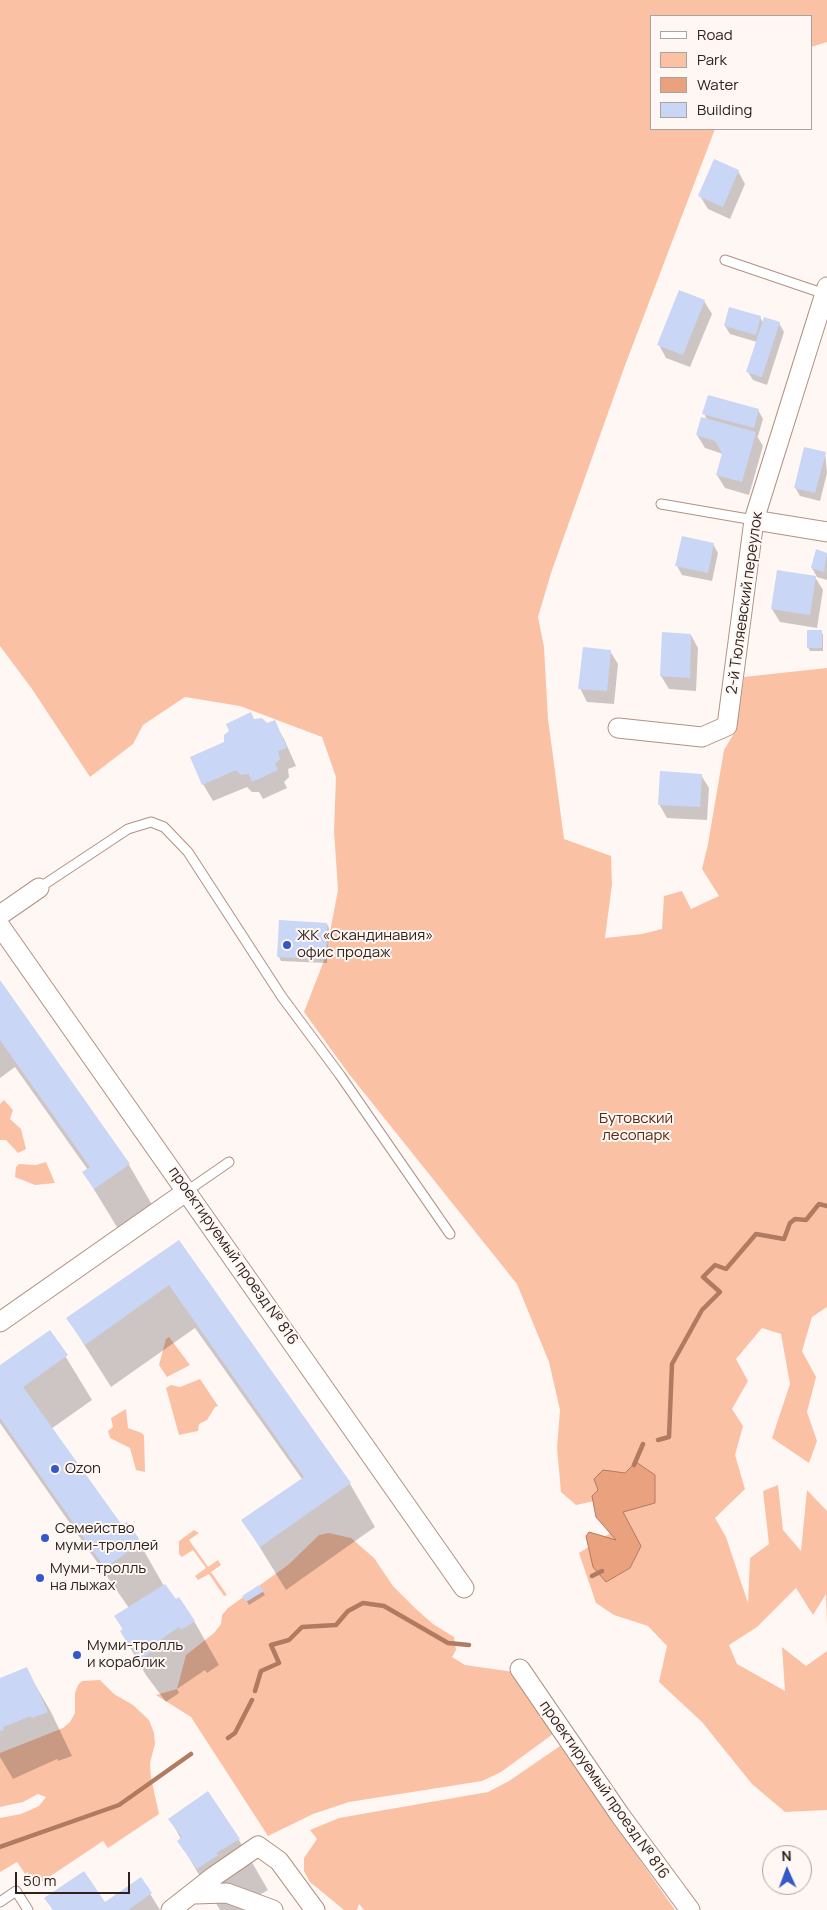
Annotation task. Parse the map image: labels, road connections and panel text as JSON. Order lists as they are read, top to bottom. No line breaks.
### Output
{"streets":{"street":["2-й Тюляевский переулок","проектируемый проезд № 816"]},"parks":["Бутовский лесопарк"],"places":["ЖК «Скандинавия» офис продаж","Ozon","Семейство муми-троллей","Муми-тролль на лыжах","Муми-тролль и кораблик"],"legend":["Road","Park","Water","Building"],"scale_bar":"50 m","north":"top"}
